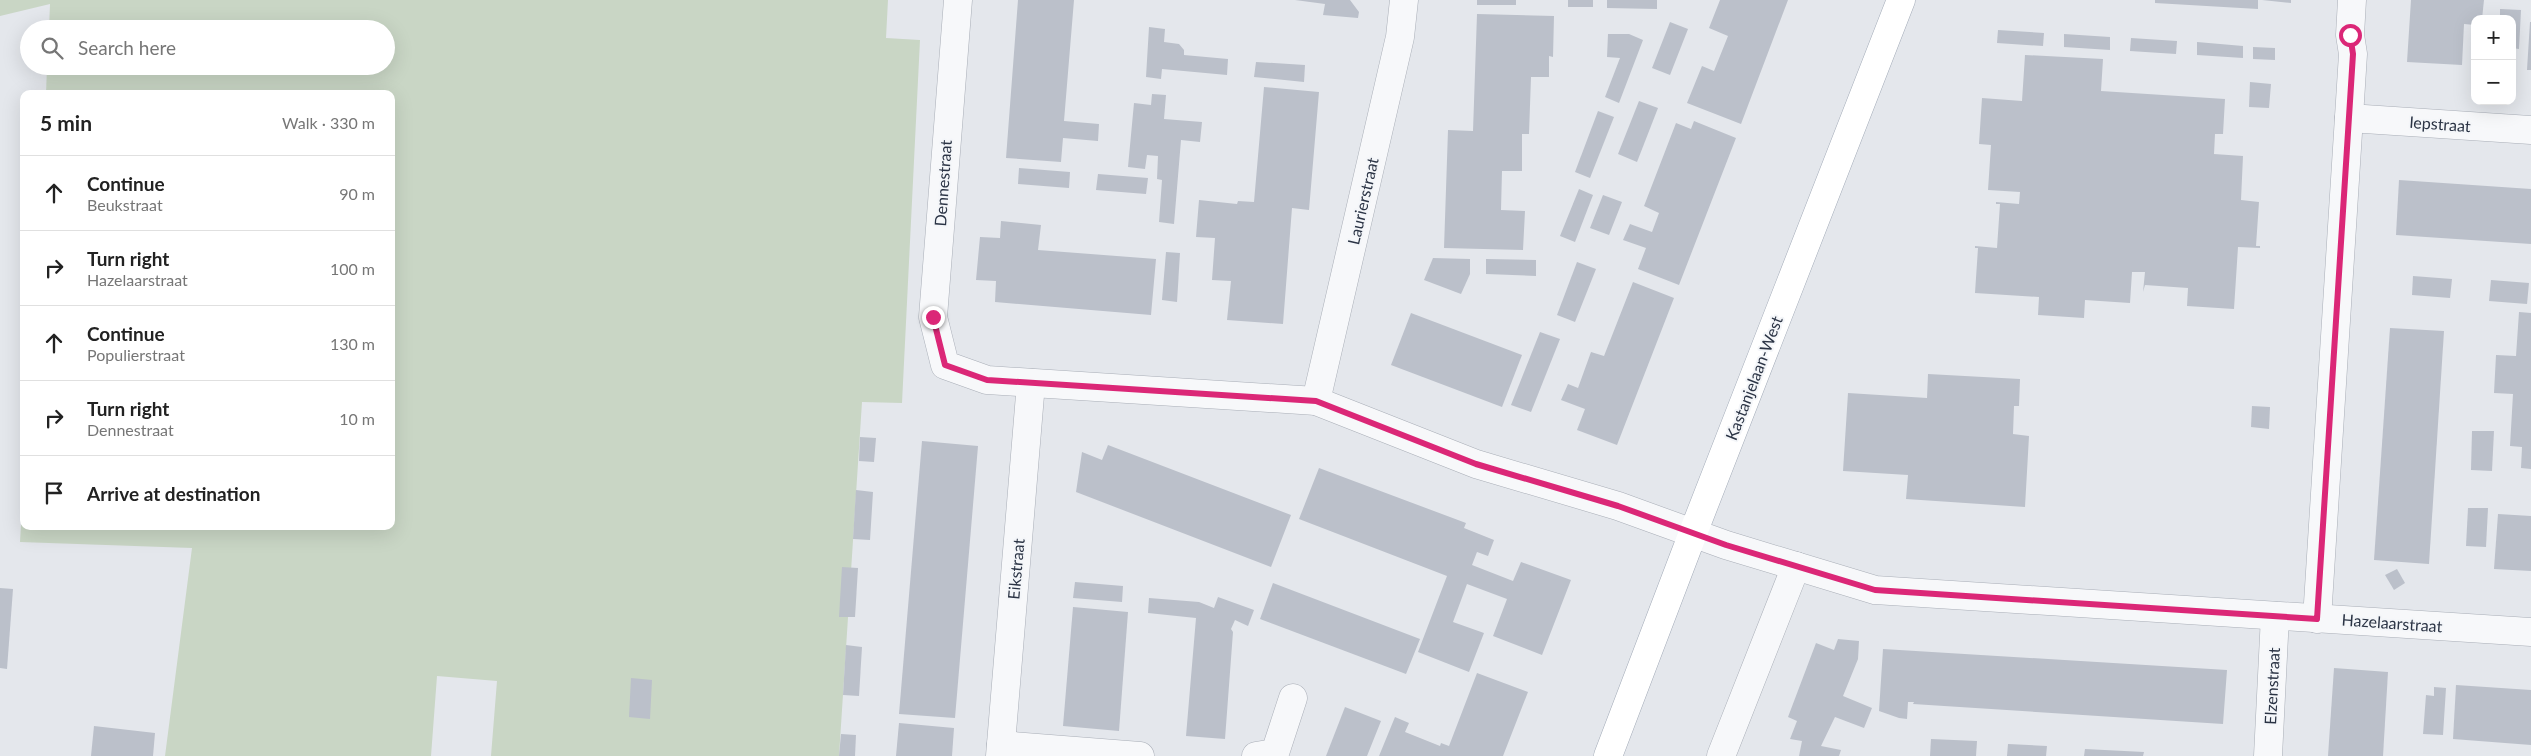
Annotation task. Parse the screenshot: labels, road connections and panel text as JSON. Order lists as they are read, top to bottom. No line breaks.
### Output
{"streets":{"main road":["Kastanjelaan-West"],"street":["Iepstraat","Dennestraat","Laurierstraat","Eikstraat","Hazelaarstraat","Elzenstraat"]},"crossings":[["Dennestraat","Hazelaarstraat"],["Laurierstraat","Hazelaarstraat"],["Kastanjelaan-West","Hazelaarstraat"],["Eikstraat","Hazelaarstraat"],["Hazelaarstraat","Elzenstraat"]],"page":{"map_buttons":["+","−"],"search":"Search here","heading":["5 min","Walk · 330 m"],"list":[["Continue","Beukstraat","90 m"],["Turn right","Hazelaarstraat","100 m"],["Continue","Populierstraat","130 m"],["Turn right","Dennestraat","10 m"],"Arrive at destination"]}}
